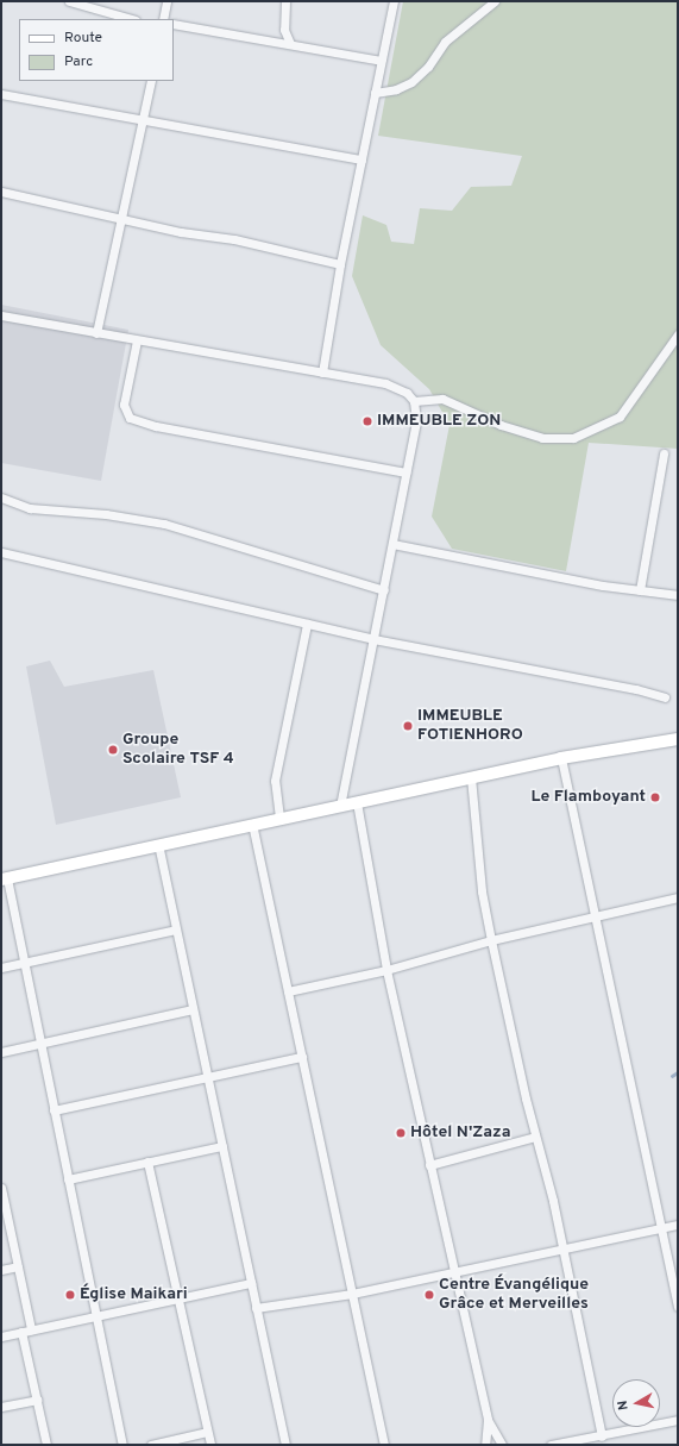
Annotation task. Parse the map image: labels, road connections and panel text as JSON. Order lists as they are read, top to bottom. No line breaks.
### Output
{"places":["IMMEUBLE ZON","IMMEUBLE FOTIENHORO","Groupe Scolaire TSF 4","Le Flamboyant","Hôtel N'Zaza","Église Maikari","Centre Évangélique Grâce et Merveilles"],"legend":["Route","Parc"],"north":"left"}
